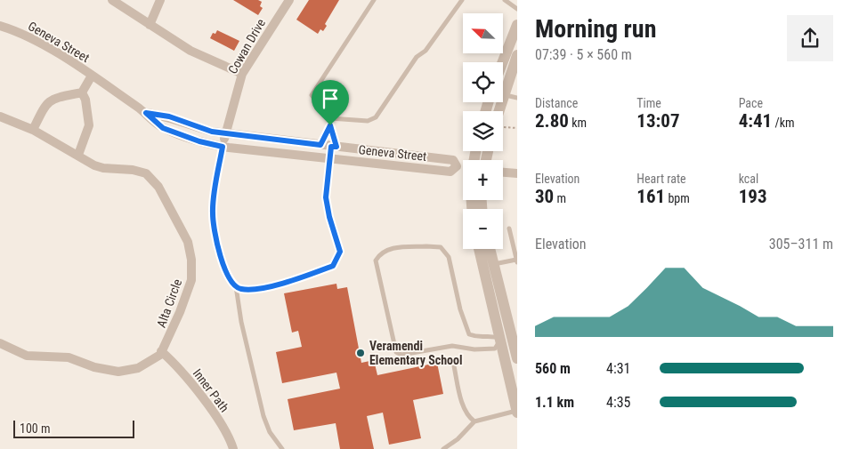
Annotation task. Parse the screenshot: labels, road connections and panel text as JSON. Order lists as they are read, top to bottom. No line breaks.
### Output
{"streets":{"street":["Geneva Street","Cowan Drive","Alta Circle","Inner Path"]},"crossings":[["Geneva Street","Cowan Drive"],["Alta Circle","Inner Path"]],"places":["Veramendi Elementary School"],"scale_bar":"100 m","north":"top left","page":{"heading":["Morning run","07:39 · 5 × 560 m"],"map_buttons":["+","−"],"stats":[["Distance","2.80 km"],["Time","13:07"],["Pace","4:41 /km"],["Elevation","30 m"],["Heart rate","161 bpm"],["kcal","193"]],"chart":["Elevation","305–311 m"],"list":[{"name":"560 m","note":"4:31"},{"name":"1.1 km","note":"4:35"}],"scale":"100 m"}}
